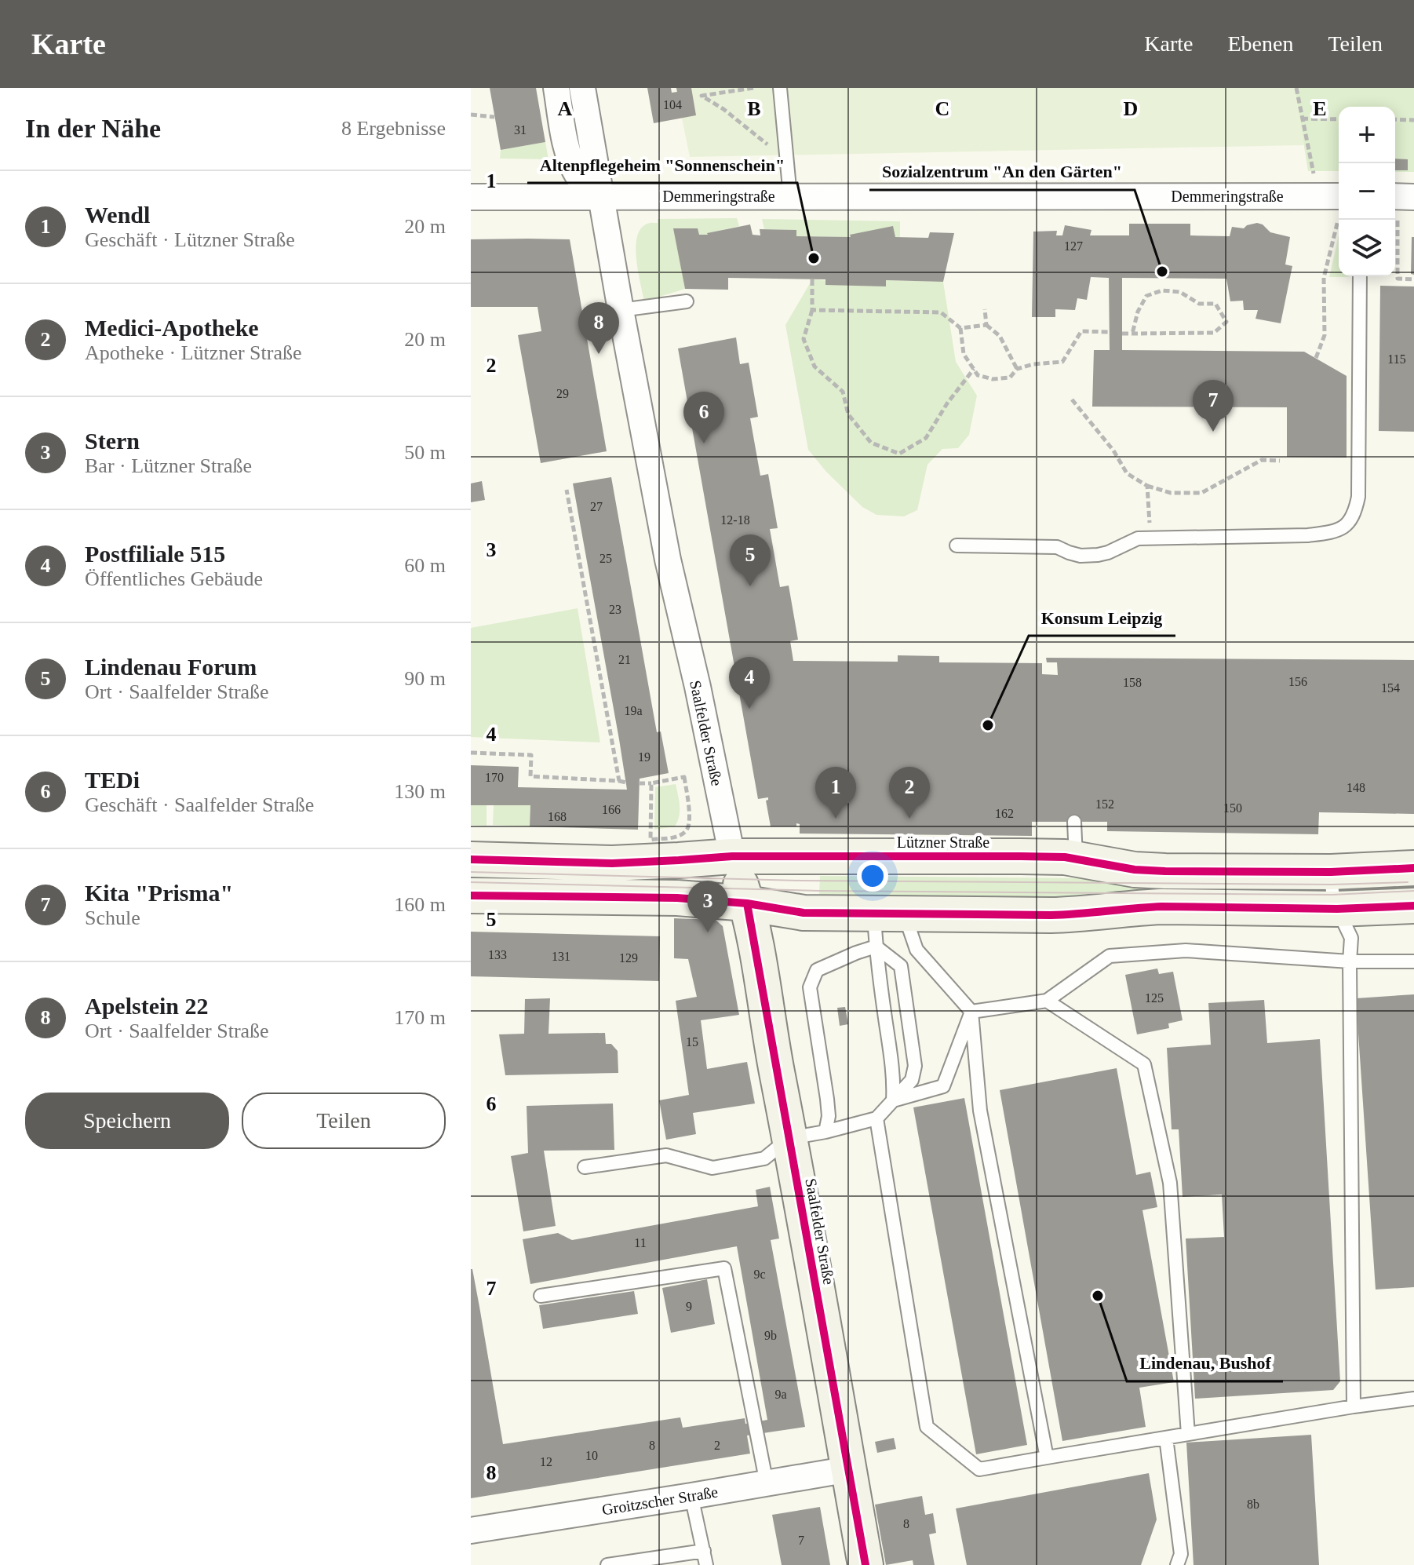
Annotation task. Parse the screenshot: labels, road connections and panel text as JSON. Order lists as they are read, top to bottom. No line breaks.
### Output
{"streets":{"main road":["Saalfelder Straße","Lützner Straße"],"street":["Demmeringstraße","Groitzscher Straße"]},"crossings":[["Demmeringstraße","Saalfelder Straße"],["Saalfelder Straße","Lützner Straße"],["Saalfelder Straße","Groitzscher Straße"]],"places":["Altenpflegeheim \"Sonnenschein\"","Sozialzentrum \"An den Gärten\"","Konsum Leipzig","Lindenau, Bushof"],"house_numbers":["104","31","127","115","29","27","12-18","25","23","21","156","158","154","19a","19","170","148","152","150","166","162","168","133","131","129","125","15","11","9c","9","9b","9a","8","2","10","12","8b","8","7"],"page":{"header":"Karte","nav":["Karte","Ebenen","Teilen"],"heading":["In der Nähe","8 Ergebnisse"],"map_buttons":["+","−"],"list":[{"mark":"1","name":"Wendl","note":"Geschäft · Lützner Straße","value":"20 m"},{"mark":"2","name":"Medici-Apotheke","note":"Apotheke · Lützner Straße","value":"20 m"},{"mark":"3","name":"Stern","note":"Bar · Lützner Straße","value":"50 m"},{"mark":"4","name":"Postfiliale 515","note":"Öffentliches Gebäude","value":"60 m"},{"mark":"5","name":"Lindenau Forum","note":"Ort · Saalfelder Straße","value":"90 m"},{"mark":"6","name":"TEDi","note":"Geschäft · Saalfelder Straße","value":"130 m"},{"mark":"7","name":"Kita \"Prisma\"","note":"Schule","value":"160 m"},{"mark":"8","name":"Apelstein 22","note":"Ort · Saalfelder Straße","value":"170 m"}],"pins":["8","7","6","5","4","1","2","3"],"buttons":["Speichern","Teilen"]},"grid":{"columns":["A","B","C","D","E"],"rows":["1","2","3","4","5","6","7","8"]}}
